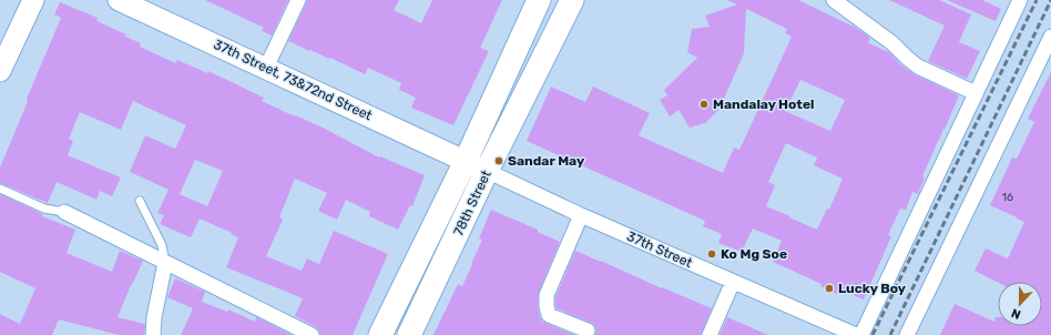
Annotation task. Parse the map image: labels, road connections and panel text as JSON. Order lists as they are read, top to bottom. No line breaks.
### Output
{"streets":{"main road":["78th Street"],"street":["37th Street, 73&72nd Street","37th Street"]},"crossings":[["37th Street, 73&72nd Street","78th Street"],["37th Street, 73&72nd Street","37th Street"],["78th Street","37th Street"]],"places":["Mandalay Hotel","Sandar May","Ko Mg Soe","Lucky Boy"],"house_numbers":["16"],"north":"bottom"}
